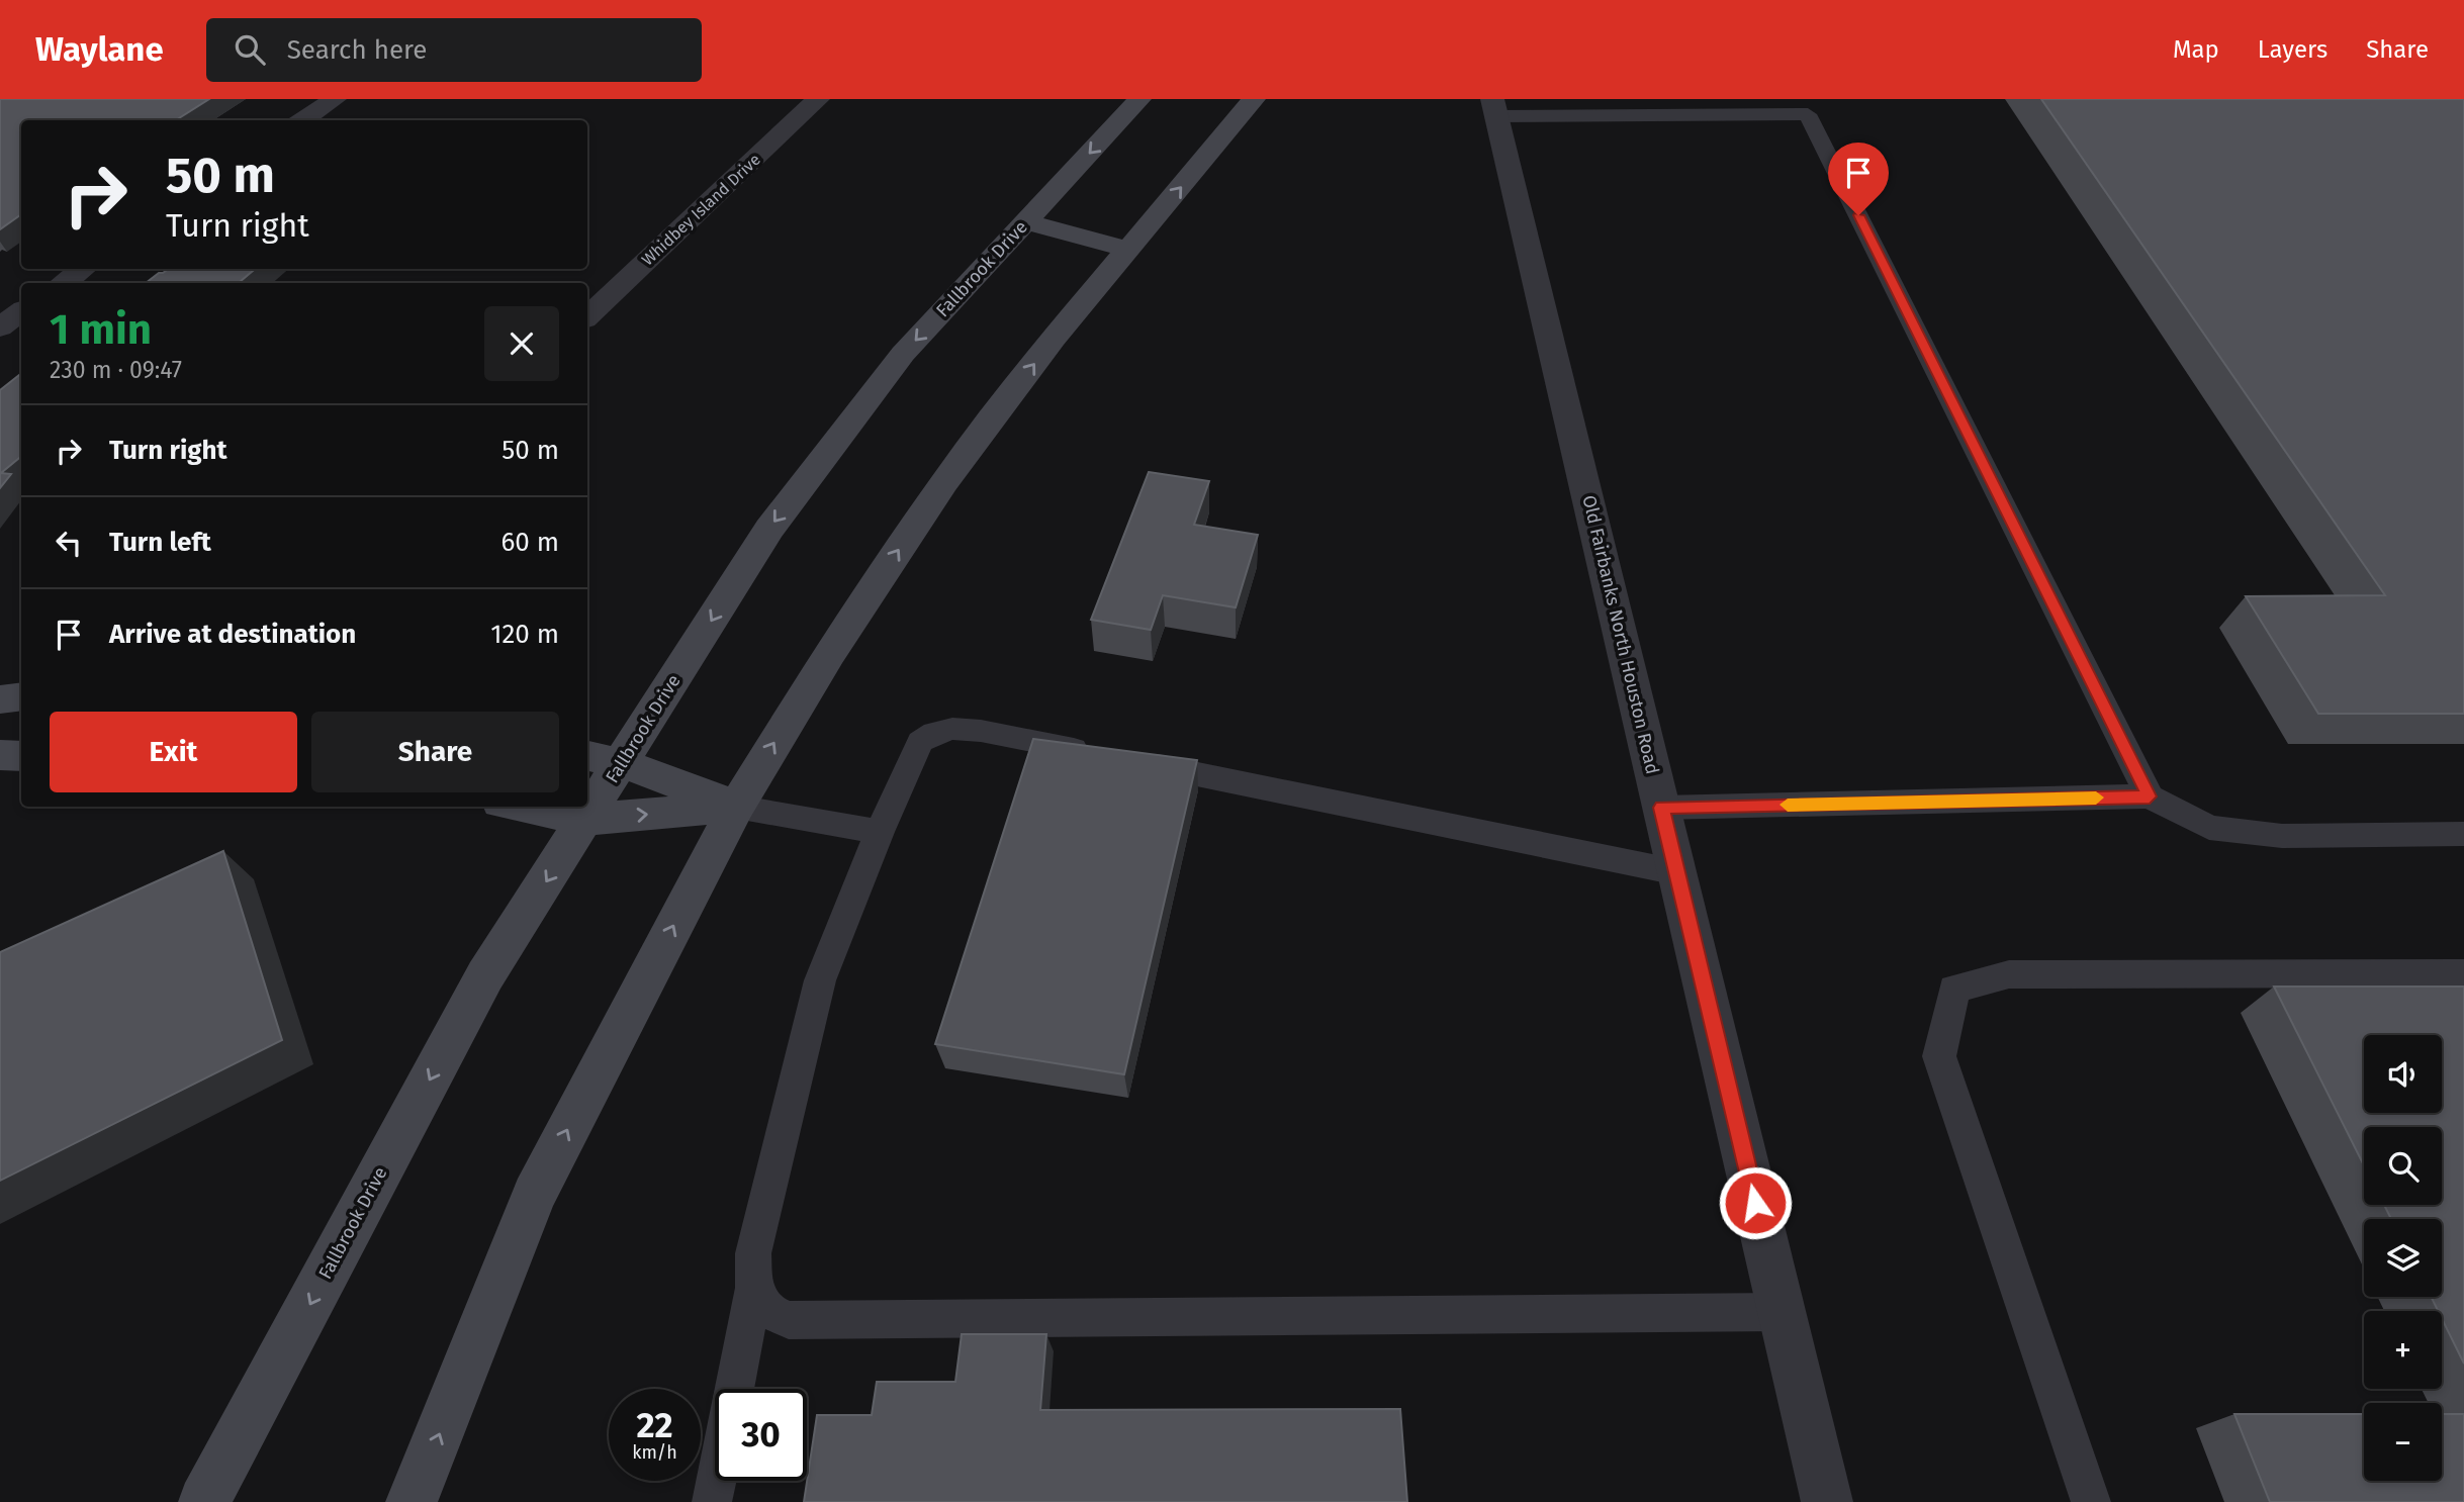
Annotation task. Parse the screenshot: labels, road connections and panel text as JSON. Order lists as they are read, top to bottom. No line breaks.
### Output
{"streets":{"main road":["Fallbrook Drive"],"street":["Whidbey Island Drive","Old Fairbanks North Houston Road"]},"page":{"header":"Waylane","search":"Search here","nav":["Map","Layers","Share"],"turn":["50 m","Turn right"],"heading":["1 min","230 m · 09:47"],"list":[{"name":"Turn right","value":"50 m"},{"name":"Turn left","value":"60 m"},{"name":"Arrive at destination","value":"120 m"}],"buttons":["Exit","Share"],"map_buttons":["+","−"],"speed":"22 km/h","limit":"30"}}
